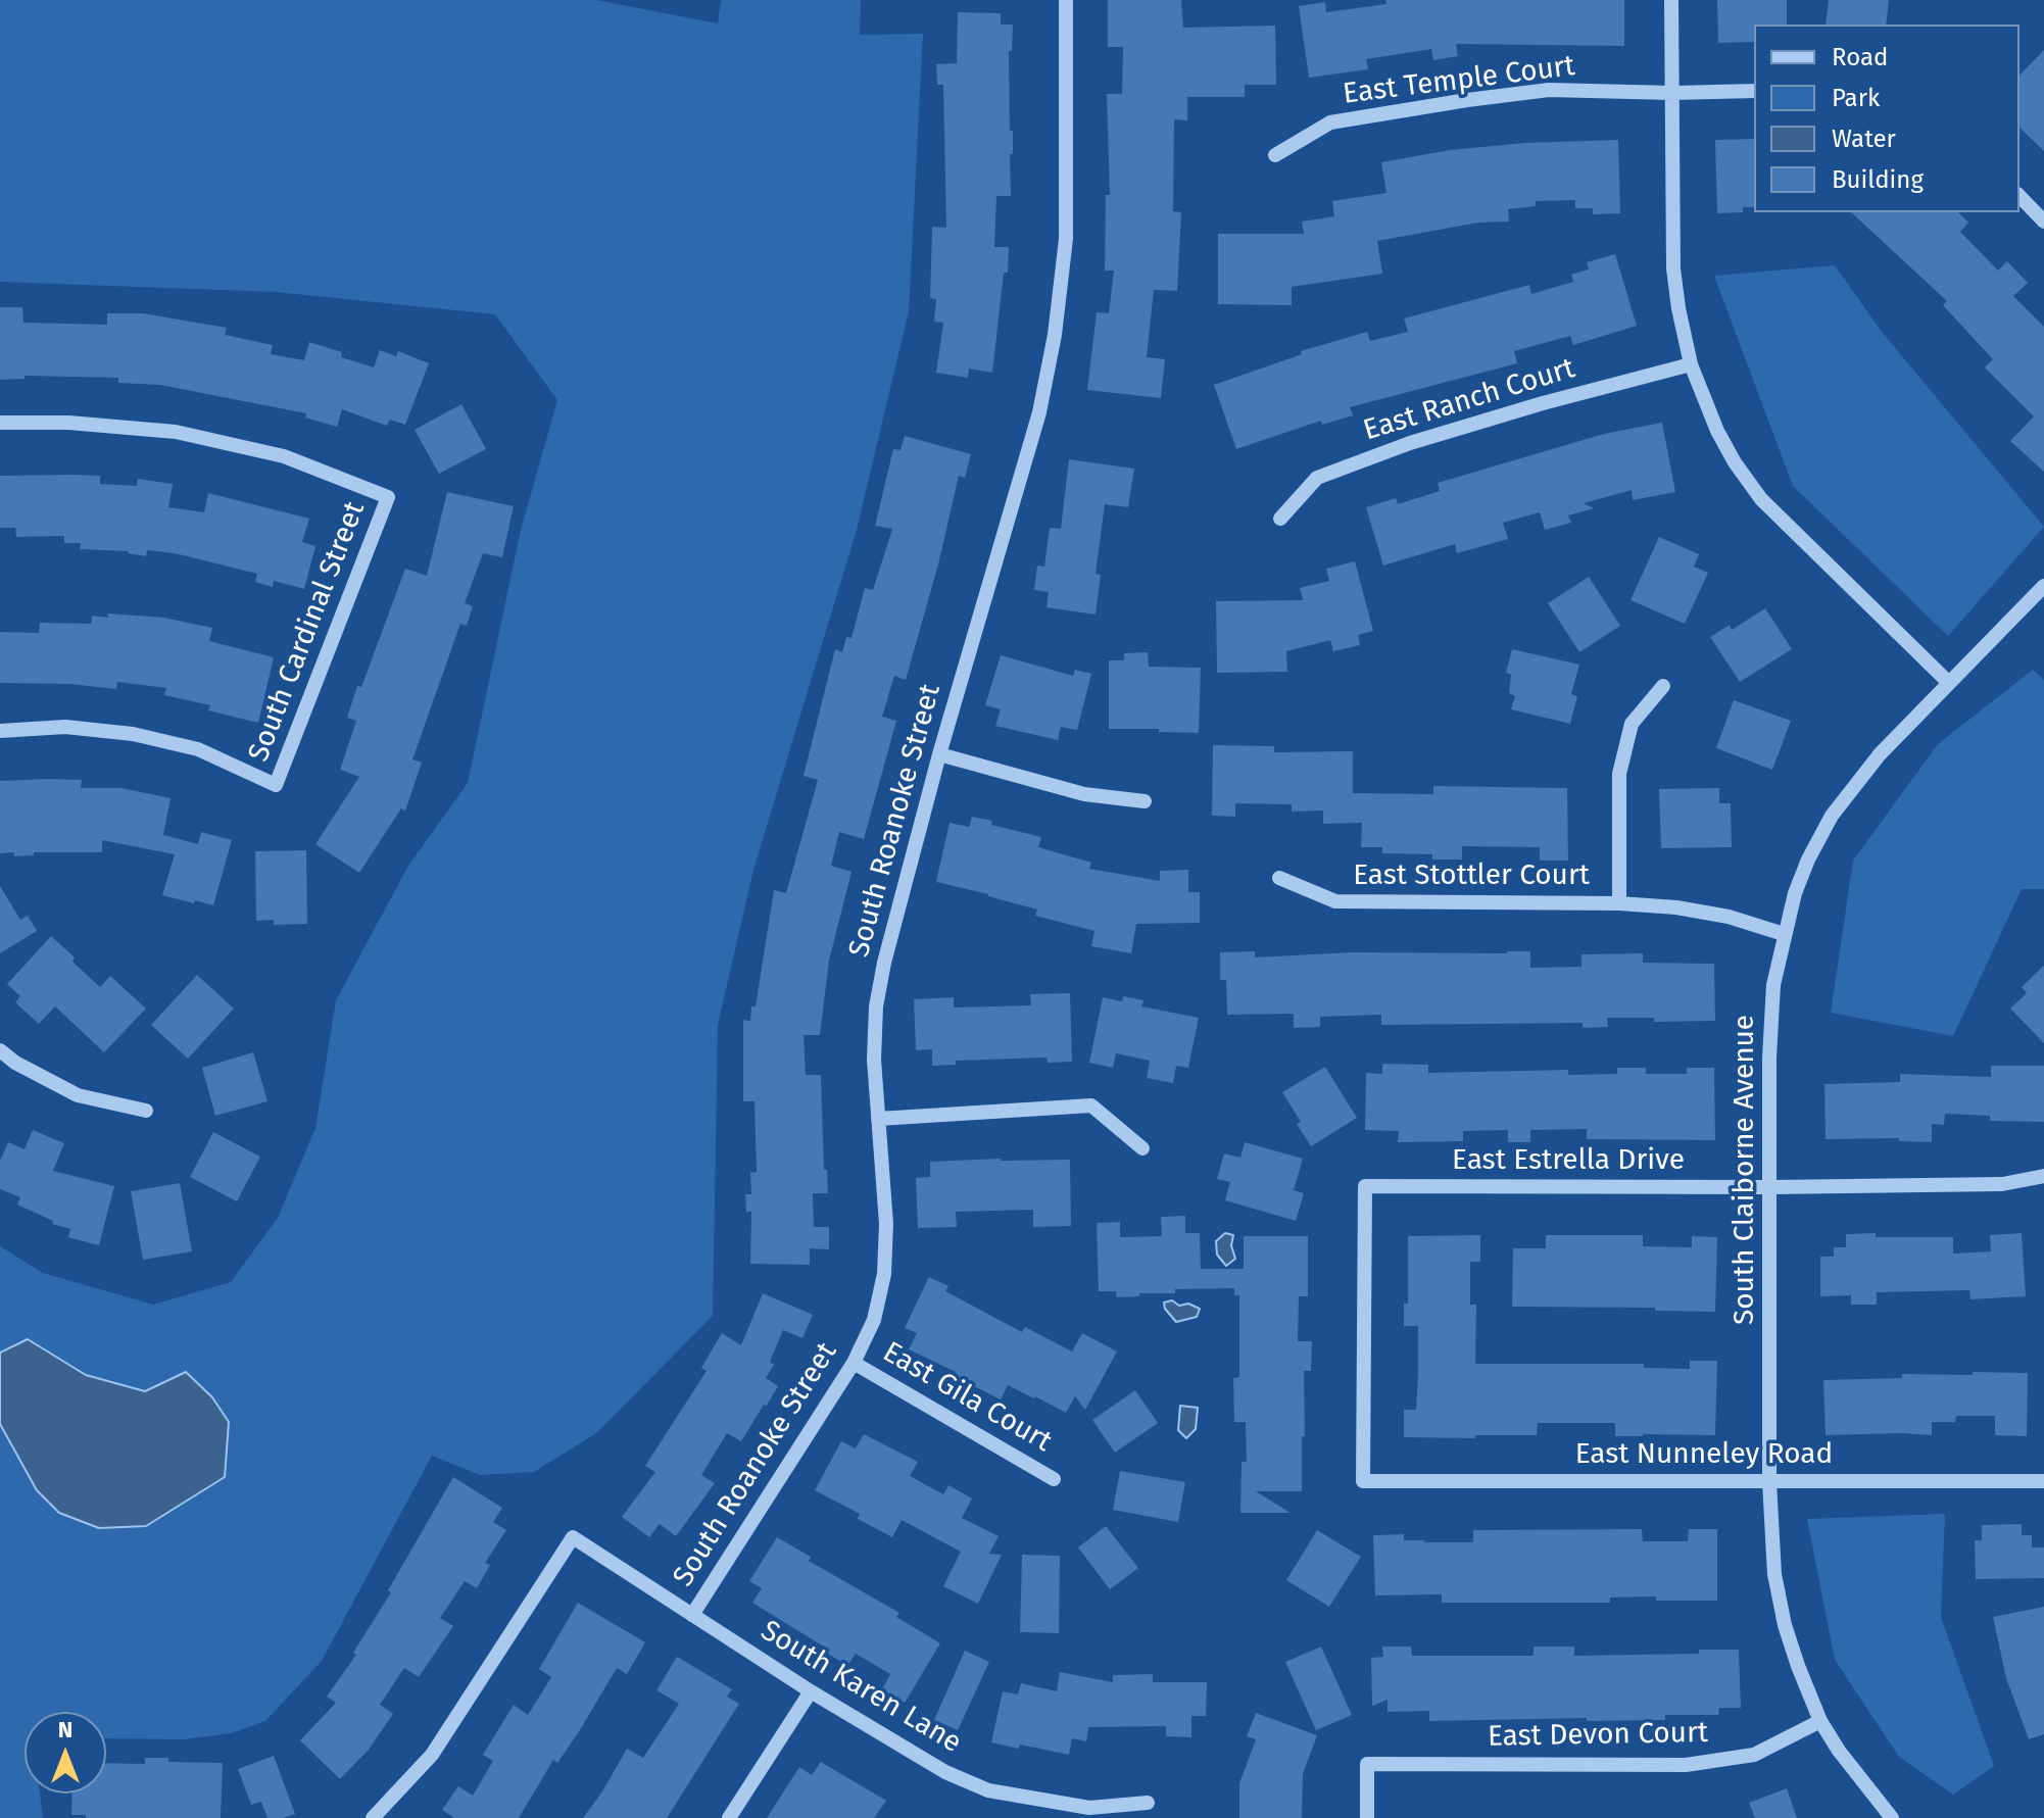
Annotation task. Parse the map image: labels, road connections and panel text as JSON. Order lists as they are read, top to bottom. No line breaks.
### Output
{"streets":{"street":["East Temple Court","East Ranch Court","South Cardinal Street","South Roanoke Street","East Stottler Court","East Estrella Drive","South Claiborne Avenue","East Gila Court","East Nunneley Road","South Karen Lane","East Devon Court"]},"crossings":[["South Roanoke Street","East Gila Court"],["South Roanoke Street","South Karen Lane"],["East Stottler Court","South Claiborne Avenue"],["East Estrella Drive","South Claiborne Avenue"],["East Estrella Drive","East Nunneley Road"],["South Claiborne Avenue","East Nunneley Road"],["South Claiborne Avenue","East Devon Court"]],"legend":["Road","Park","Water","Building"],"north":"top"}
